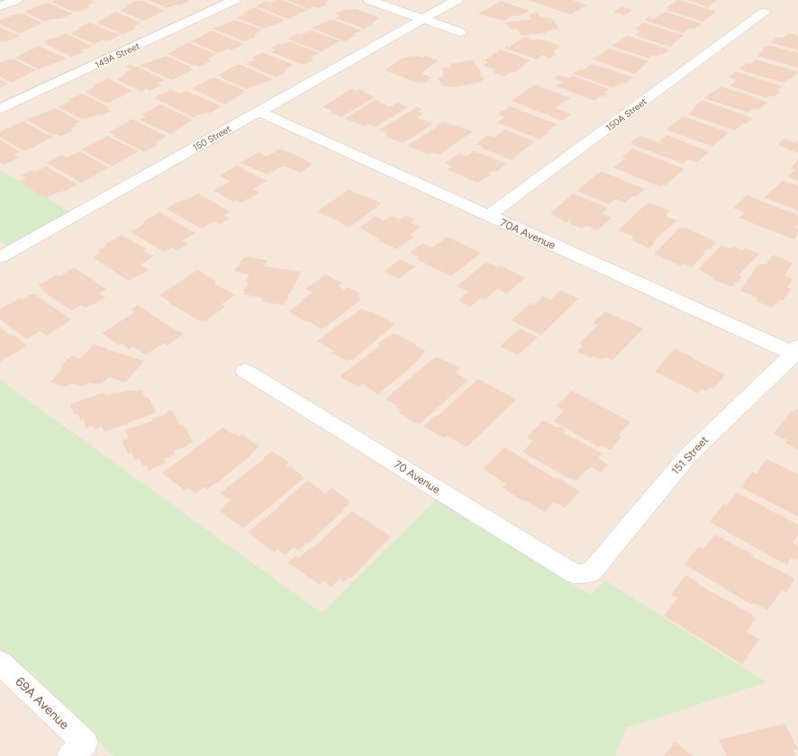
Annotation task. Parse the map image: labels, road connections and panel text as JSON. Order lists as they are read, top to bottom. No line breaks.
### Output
{"streets":{"street":["149A Street","150A Street","150 Street","70A Avenue","151 Street","70 Avenue","69A Avenue"]},"crossings":[["150A Street","70A Avenue"],["150 Street","70A Avenue"],["70A Avenue","151 Street"],["151 Street","70 Avenue"]]}
